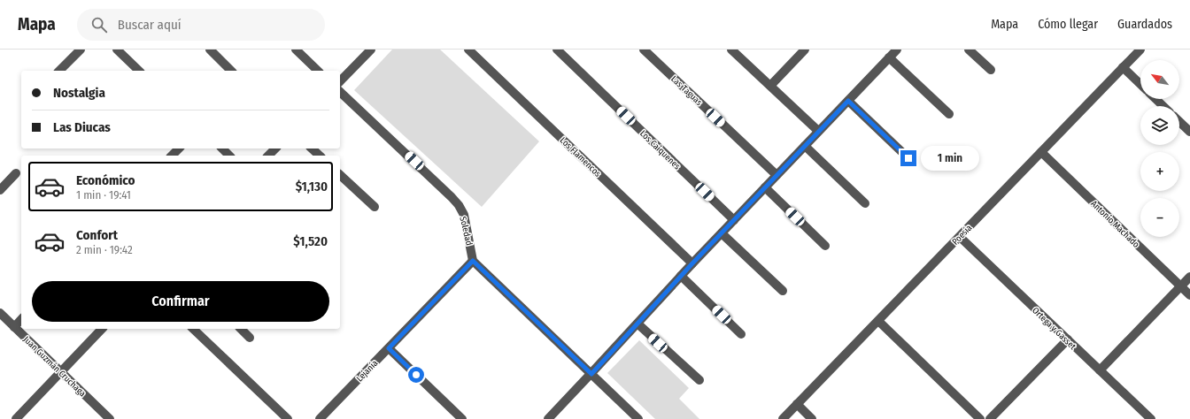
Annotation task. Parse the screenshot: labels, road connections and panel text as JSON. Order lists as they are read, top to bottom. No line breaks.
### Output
{"streets":{"street":["Las Taguas","Los Caiquenes","Los Flamencos","Antonio Machado","Soledad","Poesía","Ortega y Gasset","Juan Guzmán Cruchaga","Lejanía"]},"crossings":[["Antonio Machado","Poesía"],["Soledad","Lejanía"],["Poesía","Ortega y Gasset"]],"north":"top left","page":{"header":"Mapa","search":"Buscar aquí","nav":["Mapa","Cómo llegar","Guardados"],"map_buttons":["+","−"],"banner":["Nostalgia","Las Diucas"],"bubble":"1 min","list":[{"name":"Económico","note":"1 min · 19:41","value":"$1,130"},{"name":"Confort","note":"2 min · 19:42","value":"$1,520"}],"buttons":"Confirmar"}}
